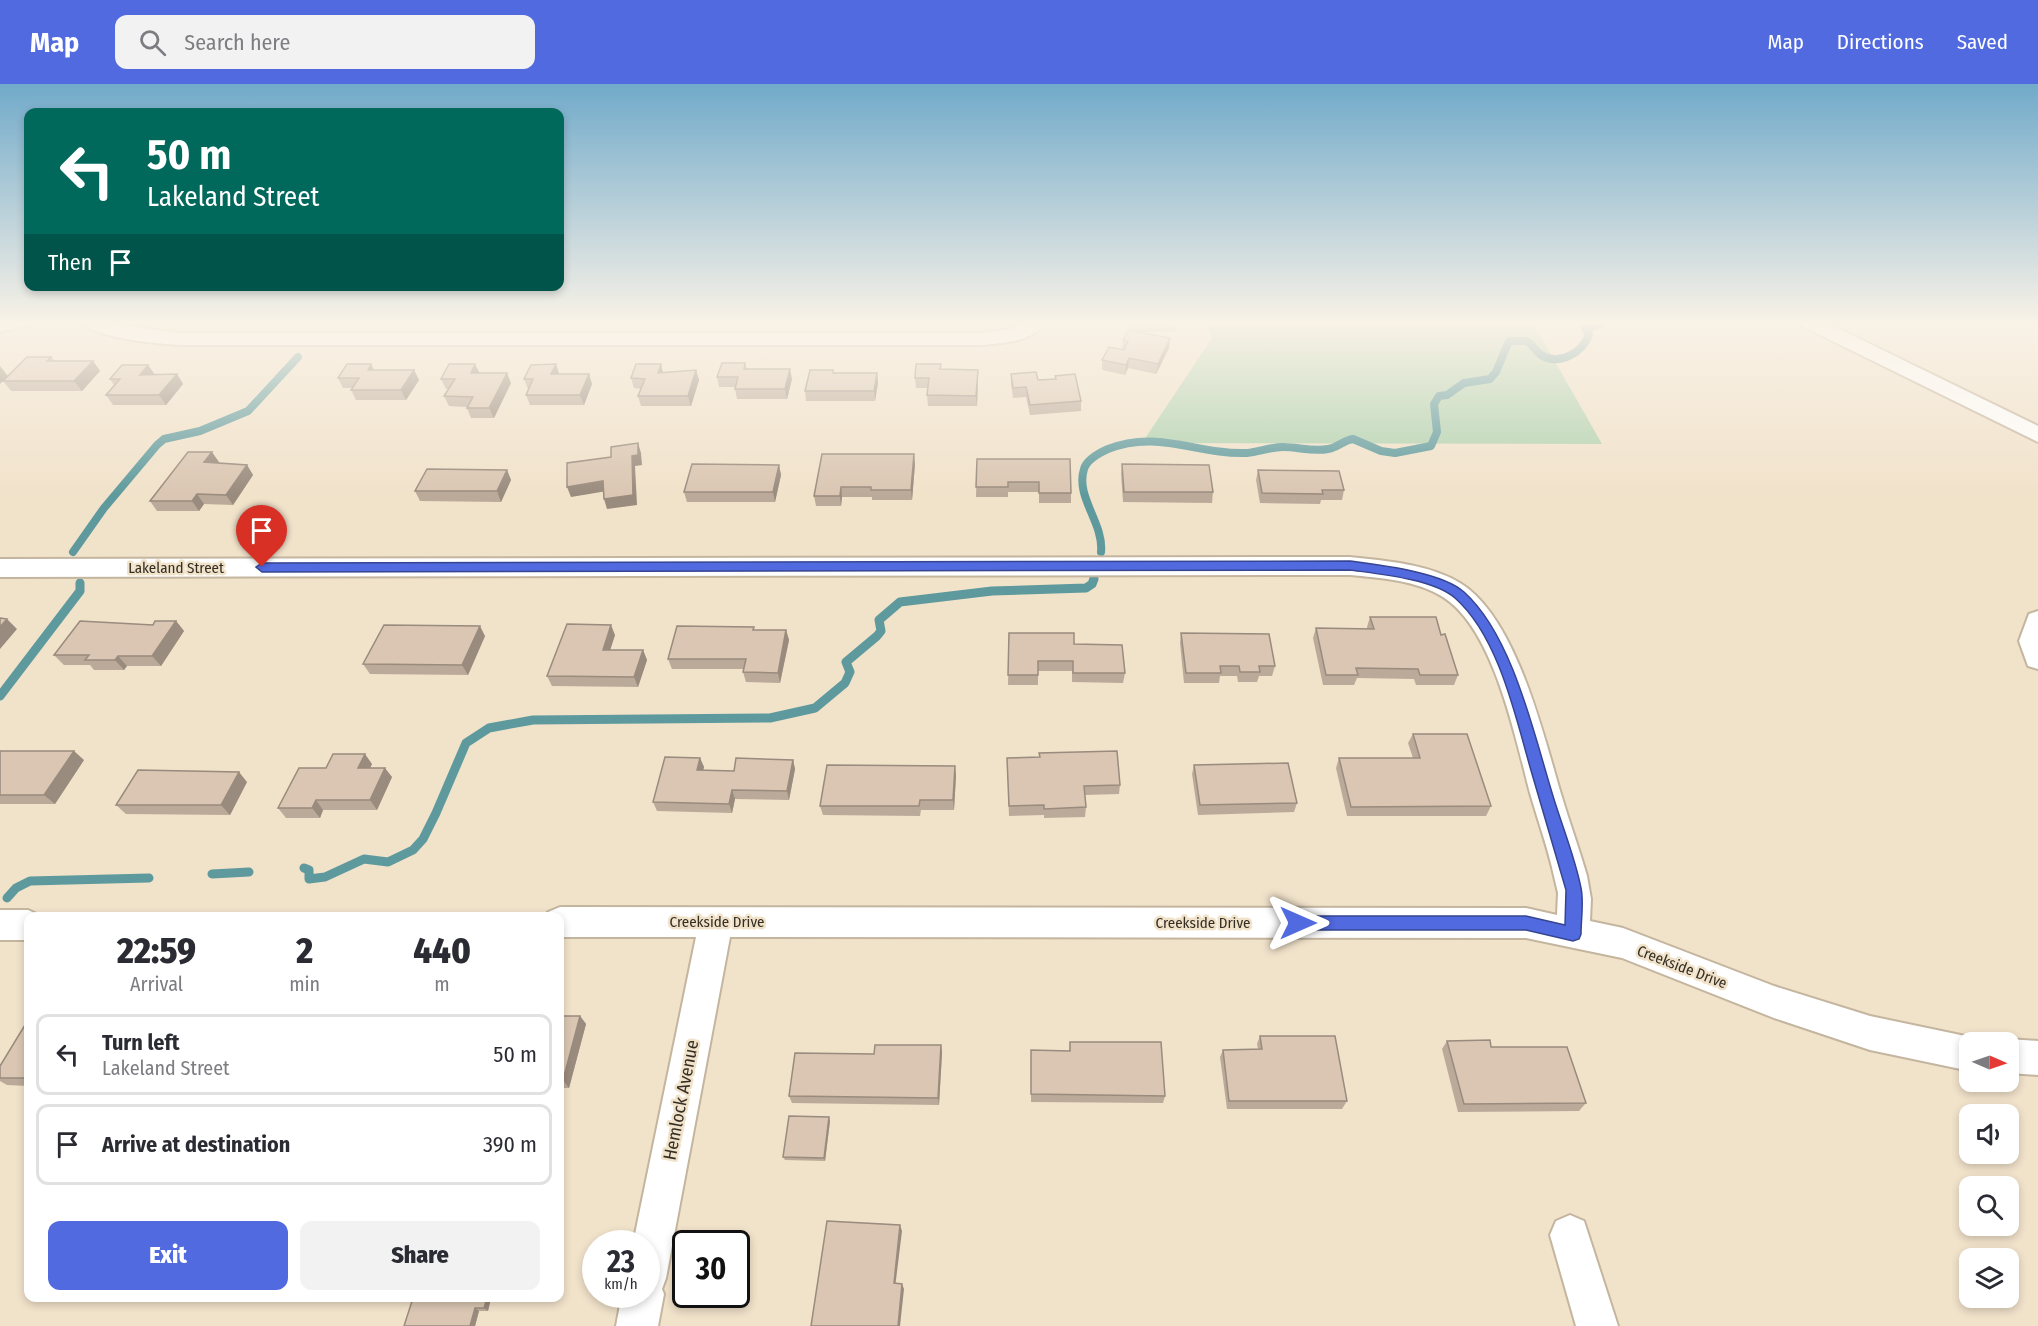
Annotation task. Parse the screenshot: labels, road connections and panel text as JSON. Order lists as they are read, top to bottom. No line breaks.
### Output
{"streets":{"street":["Lakeland Street","Creekside Drive","Hemlock Avenue"]},"crossings":[["Lakeland Street","Creekside Drive"],["Creekside Drive","Hemlock Avenue"]],"north":"right","page":{"header":"Map","search":"Search here","nav":["Map","Directions","Saved"],"turn":["50 m","Lakeland Street"],"then":"Then","eta":["22:59","Arrival","2","min","440","m"],"list":[{"name":"Turn left","note":"Lakeland Street","value":"50 m"},{"name":"Arrive at destination","value":"390 m"}],"buttons":["Exit","Share"],"speed":"23 km/h","limit":"30"}}
